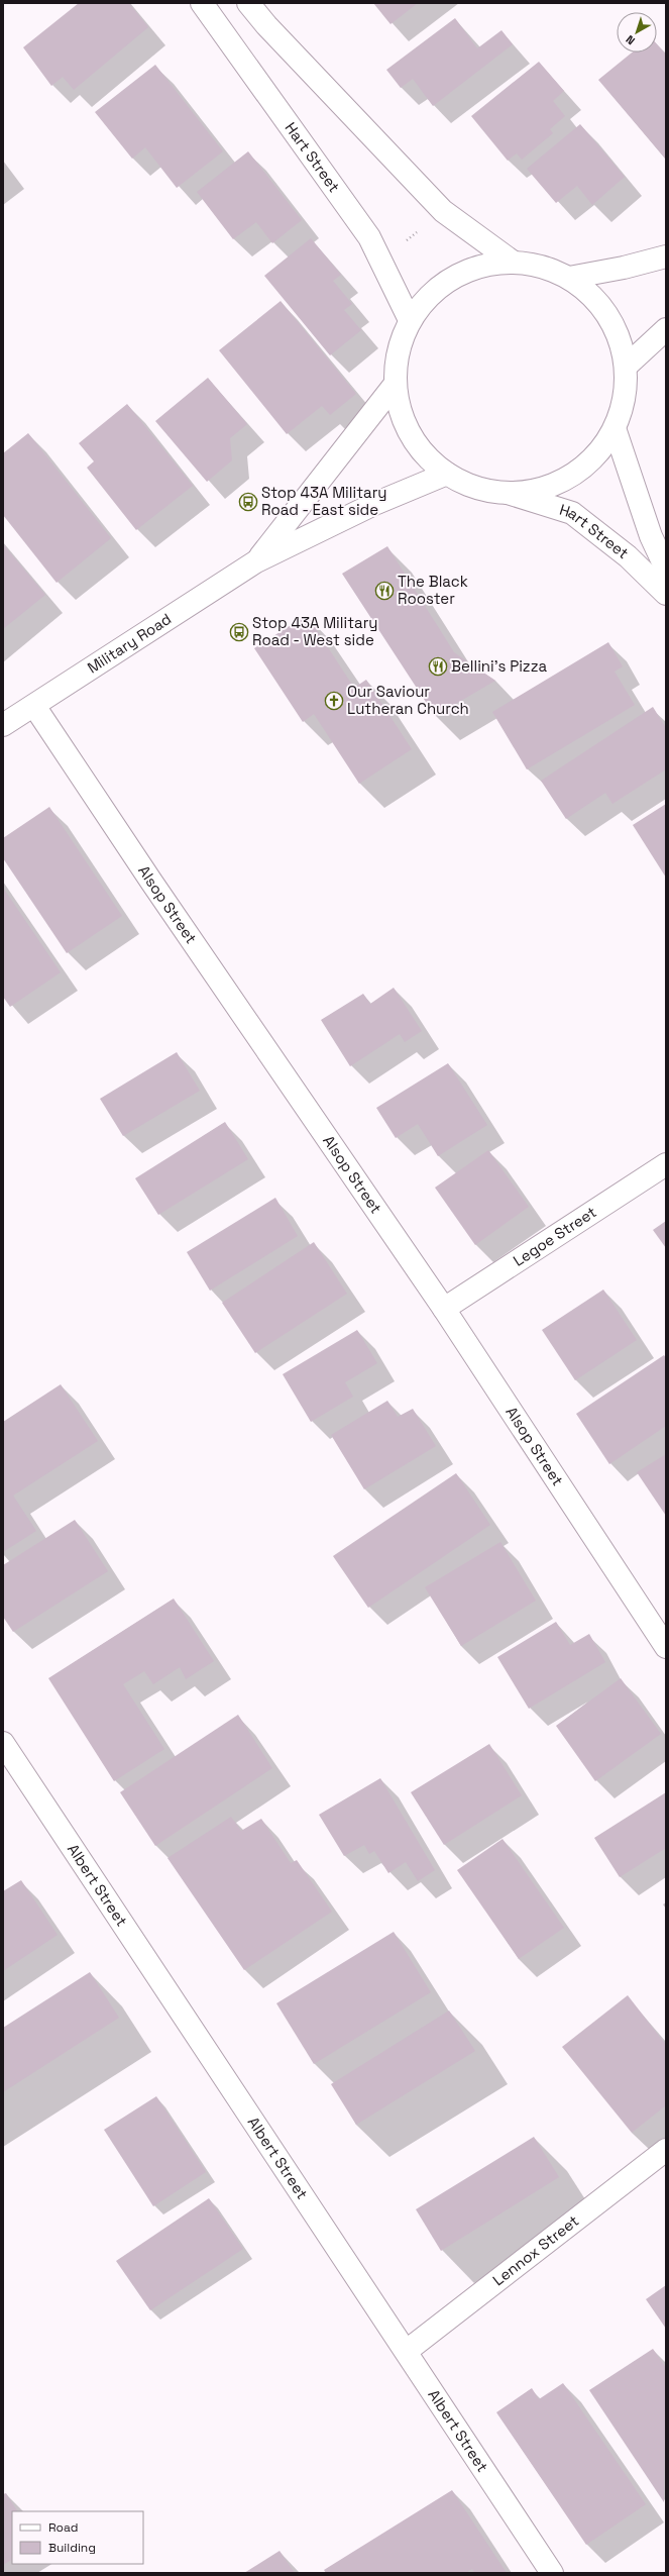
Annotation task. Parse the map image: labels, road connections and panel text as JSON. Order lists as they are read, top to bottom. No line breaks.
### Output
{"streets":{"street":["Hart Street","Military Road","Alsop Street","Legoe Street","Albert Street","Lennox Street"]},"crossings":[["Military Road","Alsop Street"],["Alsop Street","Legoe Street"],["Albert Street","Lennox Street"]],"places":{"bus stop":["Stop 43A Military Road - East side","Stop 43A Military Road - West side"],"restaurant":["The Black Rooster","Bellini's Pizza"],"church":["Our Saviour Lutheran Church"]},"legend":["Road","Building"],"north":"bottom left"}
